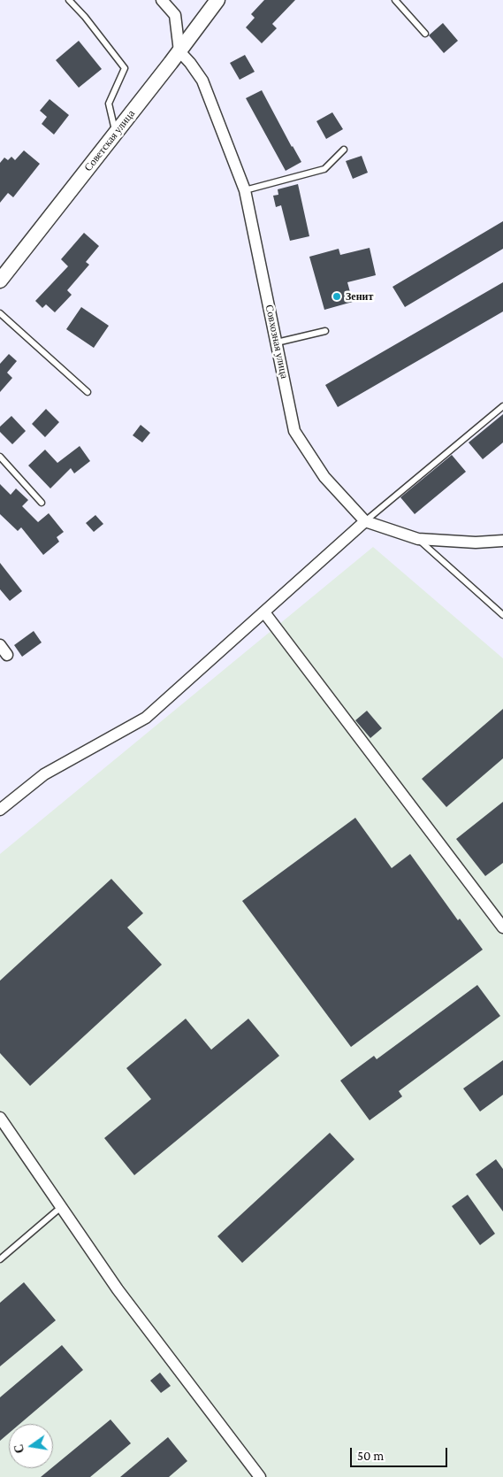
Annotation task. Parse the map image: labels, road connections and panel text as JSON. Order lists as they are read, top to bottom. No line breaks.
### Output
{"streets":{"street":["Советская улица","Совхозная улица"]},"crossings":[["Советская улица","Совхозная улица"]],"places":["Зенит"],"scale_bar":"50 m","north":"left"}
